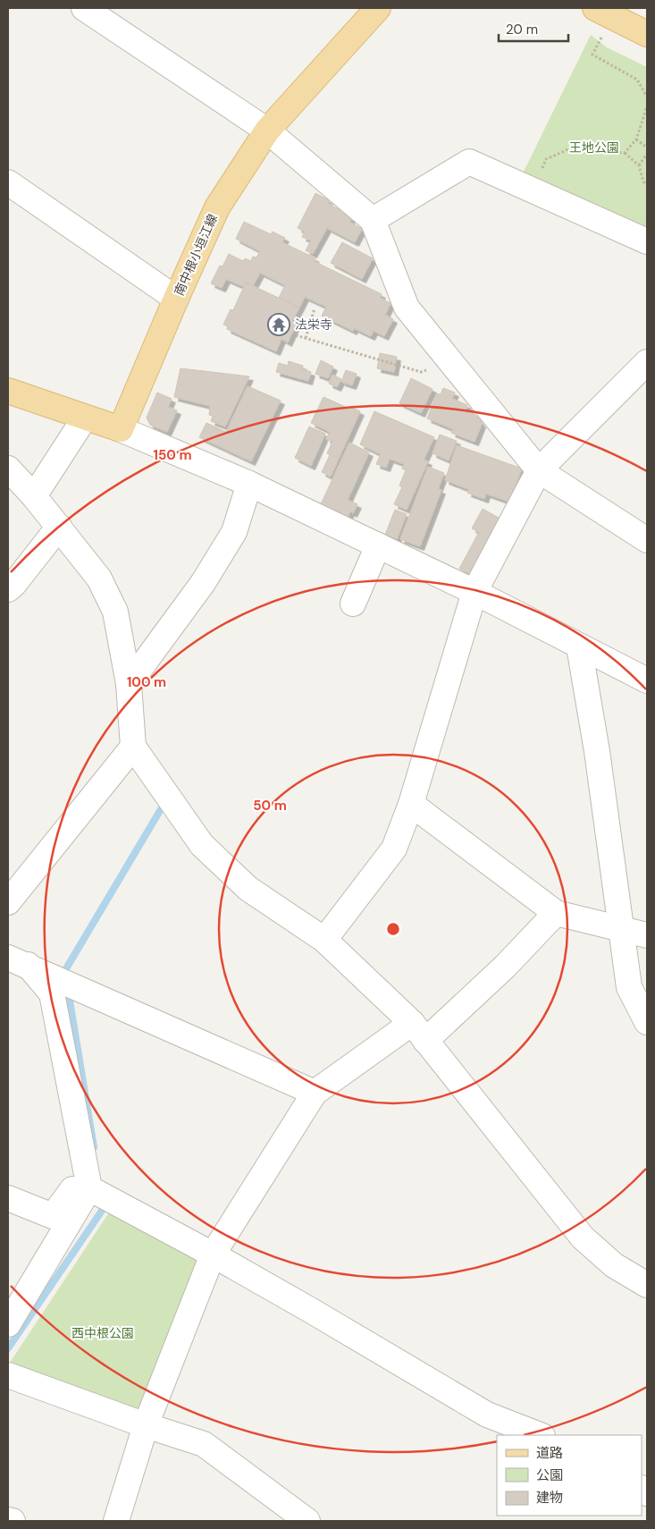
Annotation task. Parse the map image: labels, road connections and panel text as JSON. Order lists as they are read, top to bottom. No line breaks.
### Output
{"streets":{"main road":["南中根小垣江線"]},"parks":["王地公園","西中根公園"],"places":{"temple":["法栄寺"]},"legend":["道路","公園","建物"],"scale_bar":"20 m","rings":["150 m","100 m","50 m"]}
